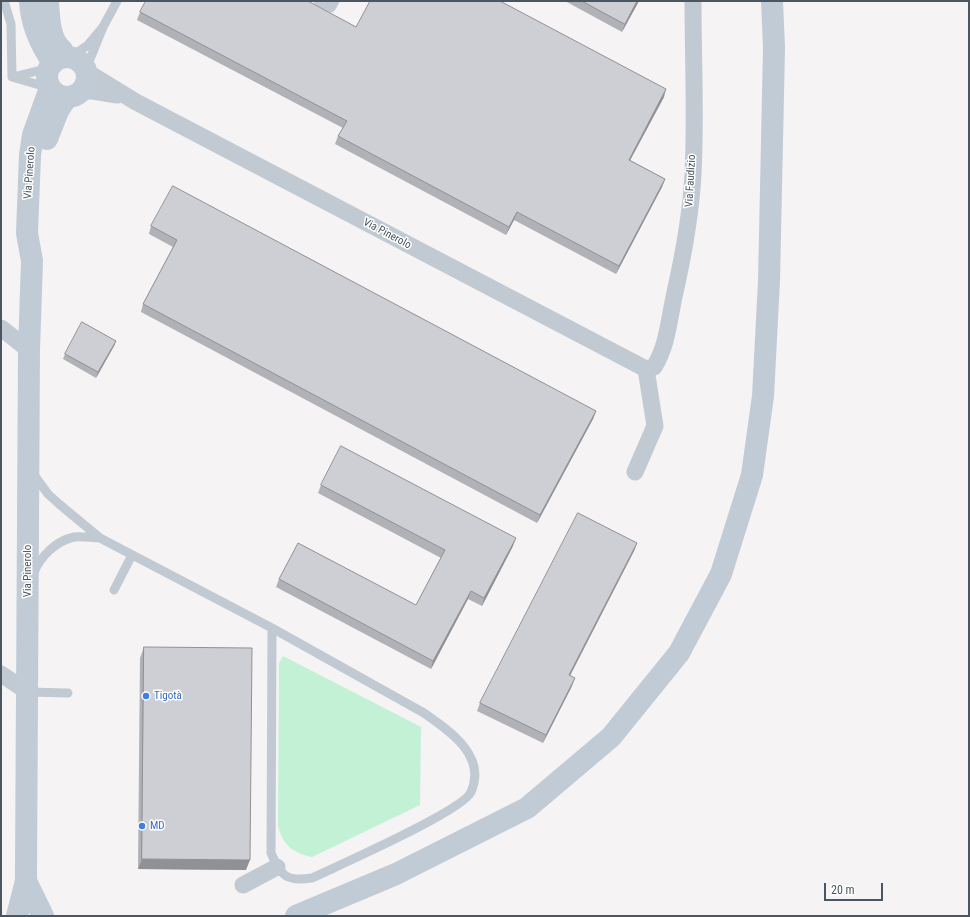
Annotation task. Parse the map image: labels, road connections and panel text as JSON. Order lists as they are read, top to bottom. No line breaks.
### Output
{"streets":{"main road":["Via Pinerolo"],"street":["Via Faudizio"]},"crossings":[["Via Pinerolo","Via Faudizio"]],"places":["Tigotà","MD"],"scale_bar":"20 m"}
